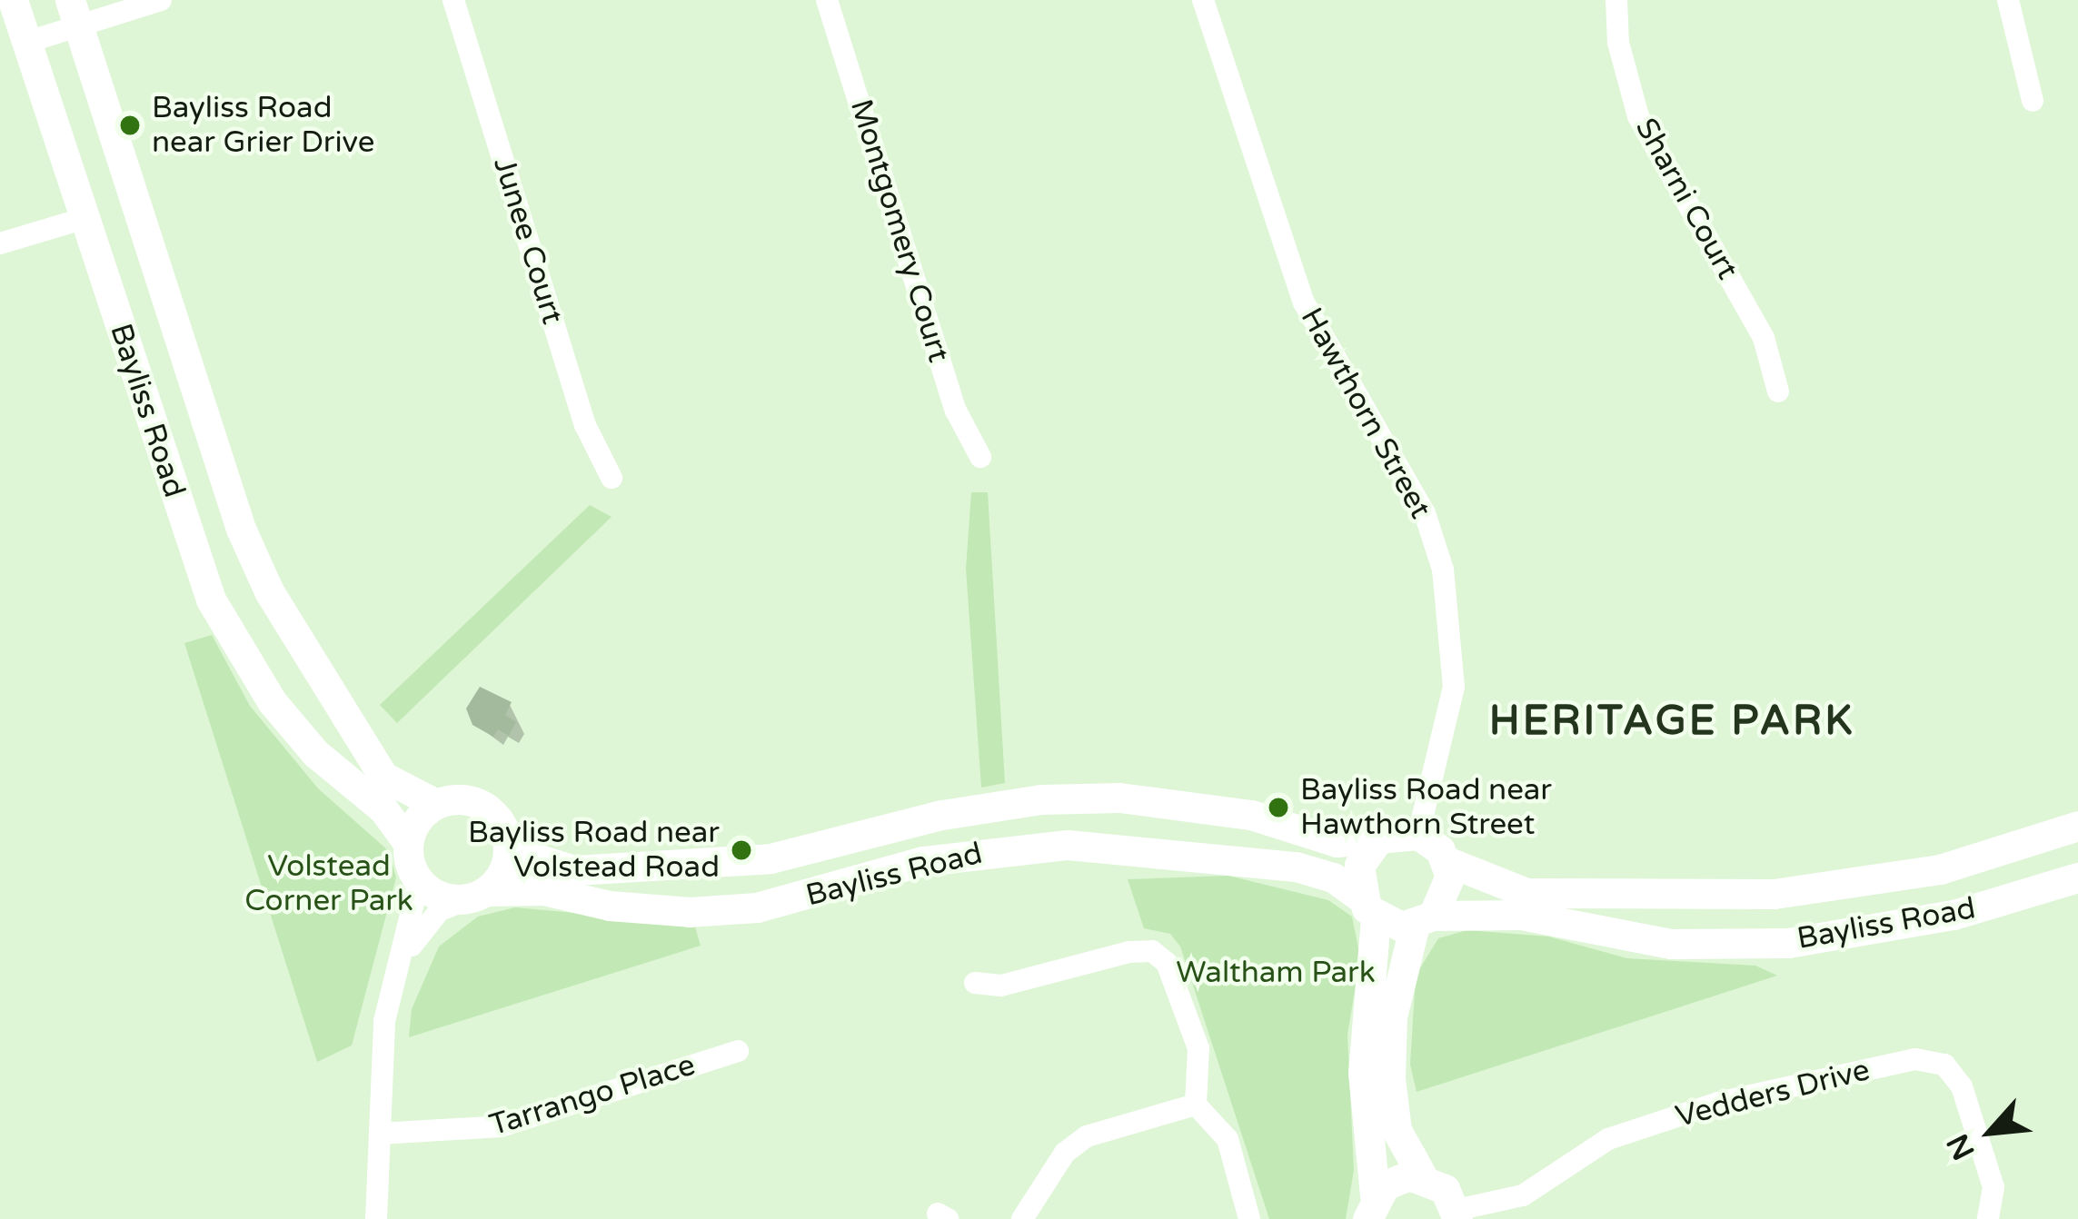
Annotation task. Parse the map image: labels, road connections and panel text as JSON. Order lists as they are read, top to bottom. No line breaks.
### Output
{"streets":{"street":["Sharni Court","Montgomery Court","Junee Court","Bayliss Road","Hawthorn Street","Vedders Drive","Tarrango Place"]},"crossings":[["Bayliss Road","Hawthorn Street"]],"districts":["HERITAGE PARK"],"parks":["Volstead Corner Park","Waltham Park"],"places":["Bayliss Road near Grier Drive","Bayliss Road near Hawthorn Street","Bayliss Road near Volstead Road"],"north":"bottom left"}
